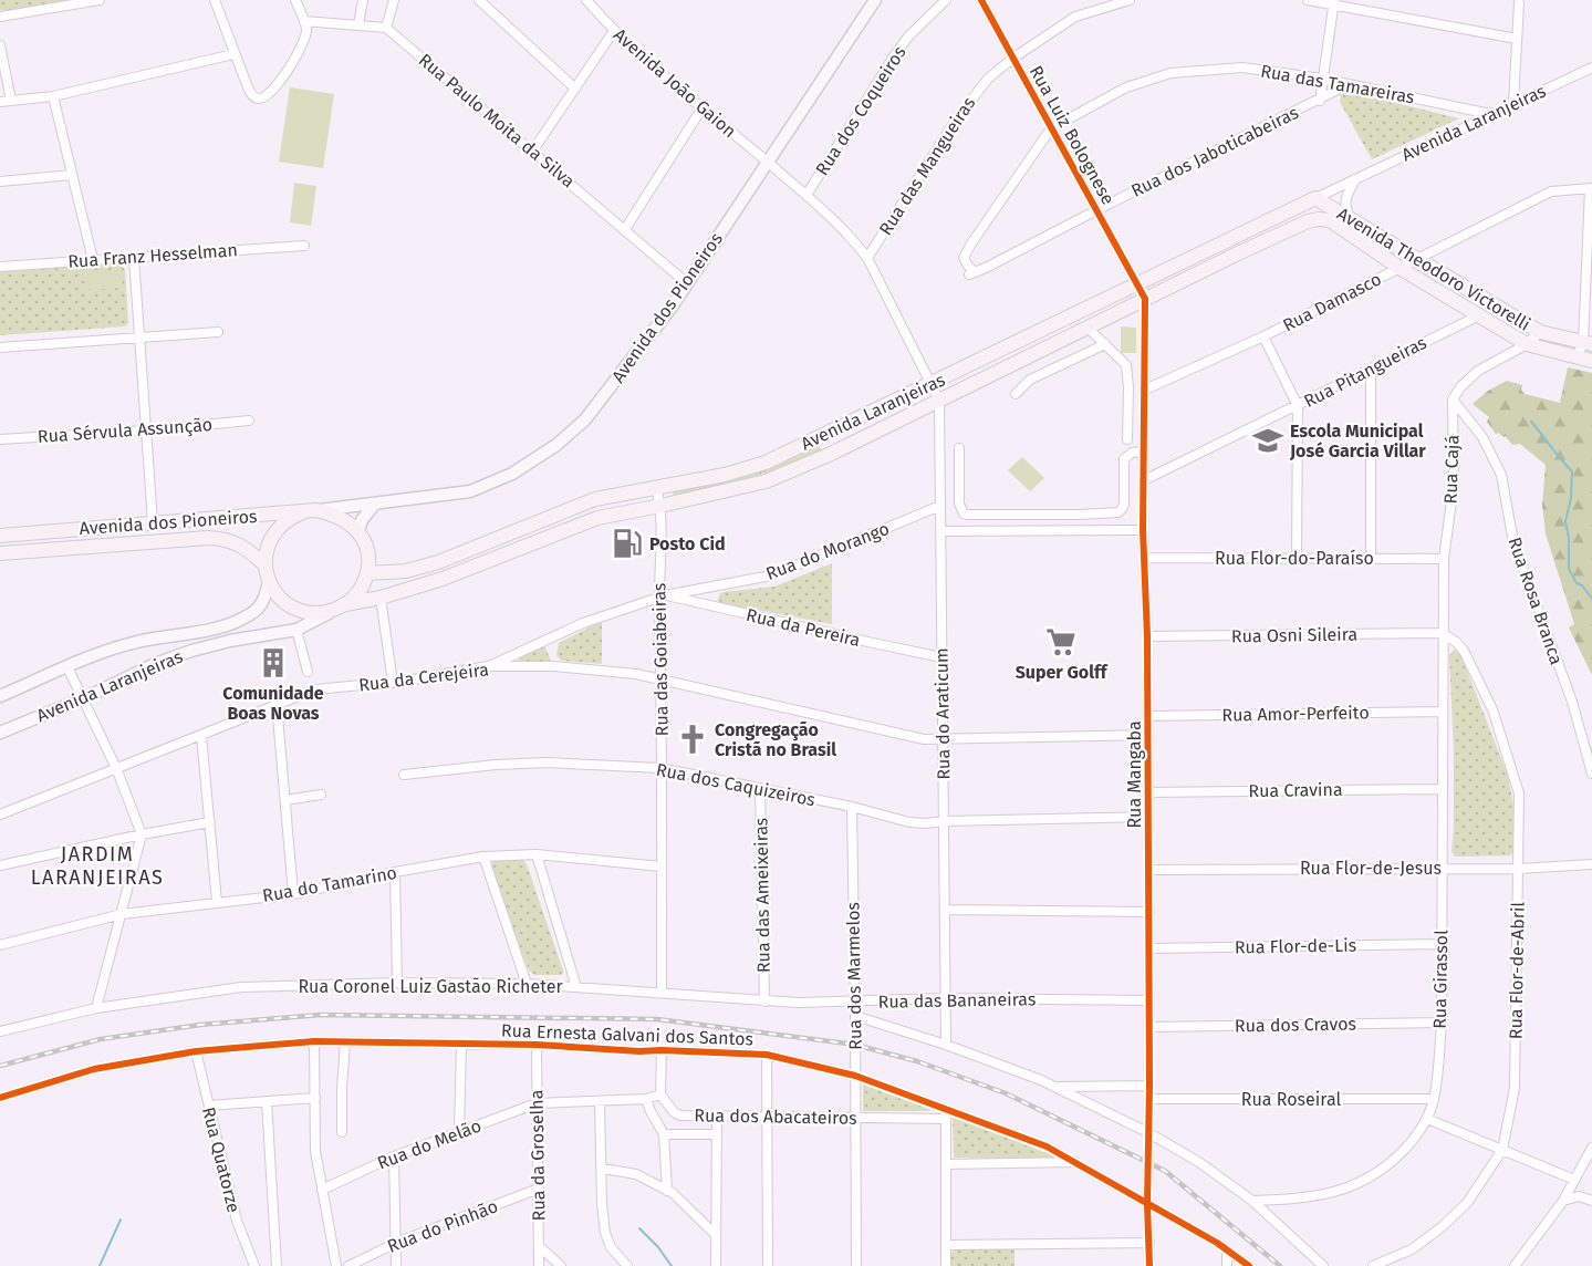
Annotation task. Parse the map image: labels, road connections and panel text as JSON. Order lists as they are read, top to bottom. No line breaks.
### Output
{"streets":{"main road":["Avenida Laranjeiras","Avenida Theodoro Victorelli","Avenida dos Pioneiros"],"street":["Avenida João Gaion","Rua das Tamareiras","Rua dos Coqueiros","Rua Paulo Moita da Silva","Rua Luiz Bolognese","Rua dos Jaboticabeiras","Rua das Mangueiras","Rua Franz Hesselman","Rua Damasco","Rua Pitangueiras","Rua Sérvula Assunção","Rua Cajá","Rua do Morango","Rua Flor-do-Paraíso","Rua Rosa Branca","Rua da Pereira","Rua Osni Sileira","Rua das Goiabeiras","Rua da Cerejeira","Rua do Araticum","Rua Amor-Perfeito","Rua Mangaba","Rua dos Caquizeiros","Rua Cravina","Rua Flor-de-Jesus","Rua do Tamarino","Rua das Ameixeiras","Rua Flor-de-Lis","Rua Flor-de-Abril","Rua dos Marmelos","Rua Girassol","Rua Coronel Luiz Gastão Richeter","Rua das Bananeiras","Rua dos Cravos","Rua Ernesta Galvani dos Santos","Rua Roseiral","Rua dos Abacateiros","Rua do Melão","Rua da Groselha","Rua Quatorze","Rua do Pinhão"]},"crossings":[["Avenida João Gaion","Rua das Mangueiras"],["Avenida João Gaion","Avenida dos Pioneiros"],["Rua das Tamareiras","Avenida Laranjeiras"],["Rua das Tamareiras","Rua Luiz Bolognese"],["Rua das Tamareiras","Rua dos Jaboticabeiras"],["Rua dos Coqueiros","Rua das Mangueiras"],["Rua Paulo Moita da Silva","Avenida dos Pioneiros"],["Avenida Laranjeiras","Rua Luiz Bolognese"],["Avenida Laranjeiras","Rua das Mangueiras"],["Avenida Laranjeiras","Avenida Theodoro Victorelli"],["Avenida Laranjeiras","Avenida dos Pioneiros"],["Avenida Laranjeiras","Rua das Goiabeiras"],["Avenida Laranjeiras","Rua do Araticum"],["Avenida Laranjeiras","Rua Mangaba"],["Rua Luiz Bolognese","Rua dos Jaboticabeiras"],["Rua Luiz Bolognese","Rua das Mangueiras"],["Rua Luiz Bolognese","Rua Mangaba"],["Rua das Mangueiras","Avenida dos Pioneiros"],["Rua das Mangueiras","Rua do Araticum"],["Avenida Theodoro Victorelli","Rua Damasco"],["Avenida Theodoro Victorelli","Rua Pitangueiras"],["Rua Damasco","Rua Mangaba"],["Rua Pitangueiras","Rua Mangaba"],["Rua Cajá","Rua Flor-do-Paraíso"],["Rua Cajá","Rua Rosa Branca"],["Rua Cajá","Rua Osni Sileira"],["Rua Cajá","Rua Flor-de-Abril"],["Rua Cajá","Rua Girassol"],["Rua do Morango","Rua da Pereira"],["Rua do Morango","Rua das Goiabeiras"],["Rua do Morango","Rua da Cerejeira"],["Rua do Morango","Rua do Araticum"],["Rua Flor-do-Paraíso","Rua Mangaba"],["Rua da Pereira","Rua das Goiabeiras"],["Rua da Pereira","Rua do Araticum"],["Rua Osni Sileira","Rua Mangaba"],["Rua Osni Sileira","Rua Flor-de-Abril"],["Rua Osni Sileira","Rua Girassol"],["Rua das Goiabeiras","Rua da Cerejeira"],["Rua das Goiabeiras","Rua dos Caquizeiros"],["Rua das Goiabeiras","Rua do Tamarino"],["Rua das Goiabeiras","Rua Coronel Luiz Gastão Richeter"],["Rua da Cerejeira","Rua do Araticum"],["Rua da Cerejeira","Rua Mangaba"],["Rua do Araticum","Rua dos Caquizeiros"],["Rua do Araticum","Rua das Bananeiras"],["Rua Amor-Perfeito","Rua Mangaba"],["Rua Amor-Perfeito","Rua Girassol"],["Rua Mangaba","Rua dos Caquizeiros"],["Rua Mangaba","Rua Cravina"],["Rua Mangaba","Rua Flor-de-Jesus"],["Rua Mangaba","Rua Flor-de-Lis"],["Rua Mangaba","Rua das Bananeiras"],["Rua Mangaba","Rua dos Cravos"],["Rua Mangaba","Rua Ernesta Galvani dos Santos"],["Rua Mangaba","Rua Roseiral"],["Rua dos Caquizeiros","Rua das Ameixeiras"],["Rua dos Caquizeiros","Rua dos Marmelos"],["Rua Cravina","Rua Girassol"],["Rua Flor-de-Jesus","Rua Flor-de-Abril"],["Rua Flor-de-Jesus","Rua Girassol"],["Rua das Ameixeiras","Rua Coronel Luiz Gastão Richeter"],["Rua das Ameixeiras","Rua das Bananeiras"],["Rua Flor-de-Lis","Rua Girassol"],["Rua Flor-de-Abril","Rua Girassol"],["Rua dos Marmelos","Rua das Bananeiras"],["Rua dos Marmelos","Rua Ernesta Galvani dos Santos"],["Rua dos Marmelos","Rua dos Abacateiros"],["Rua Girassol","Rua dos Cravos"],["Rua Girassol","Rua Roseiral"],["Rua Coronel Luiz Gastão Richeter","Rua das Bananeiras"],["Rua Ernesta Galvani dos Santos","Rua da Groselha"],["Rua Ernesta Galvani dos Santos","Rua Quatorze"],["Rua do Melão","Rua da Groselha"],["Rua da Groselha","Rua do Pinhão"]],"districts":["JARDIM LARANJEIRAS"],"places":{"school or university":["Escola Municipal José Garcia Villar"],"fuel station":["Posto Cid"],"supermarket":["Super Golff"],"building":["Comunidade Boas Novas"],"church":["Congregação Cristã no Brasil"]}}
